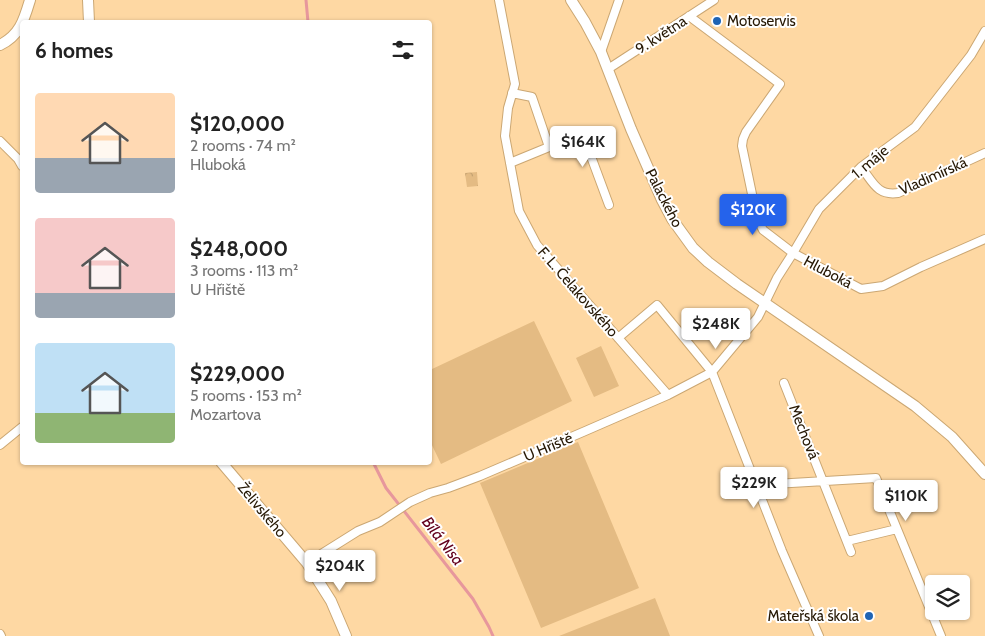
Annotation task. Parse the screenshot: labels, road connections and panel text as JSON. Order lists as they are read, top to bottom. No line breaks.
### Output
{"streets":{"street":["9. května","1. máje","Vladimírská","Palackého","Hluboká","F. L. Čelakovského","Mechová","U Hřiště","Želivského"]},"crossings":[["9. května","Palackého"],["9. května","Hluboká"],["1. máje","Vladimírská"],["1. máje","Palackého"],["1. máje","Hluboká"],["1. máje","U Hřiště"],["Palackého","U Hřiště"],["F. L. Čelakovského","U Hřiště"],["U Hřiště","Želivského"]],"water":["Bílá Nisa"],"places":["Motoservis","Mateřská škola"],"page":{"heading":"6 homes","list":[{"name":"$120,000","note":"2 rooms · 74 m² · Hluboká"},{"name":"$248,000","note":"3 rooms · 113 m² · U Hřiště"},{"name":"$229,000","note":"5 rooms · 153 m² · Mozartova"}],"price":["$164K","$120K","$248K","$229K","$110K","$204K"]}}
